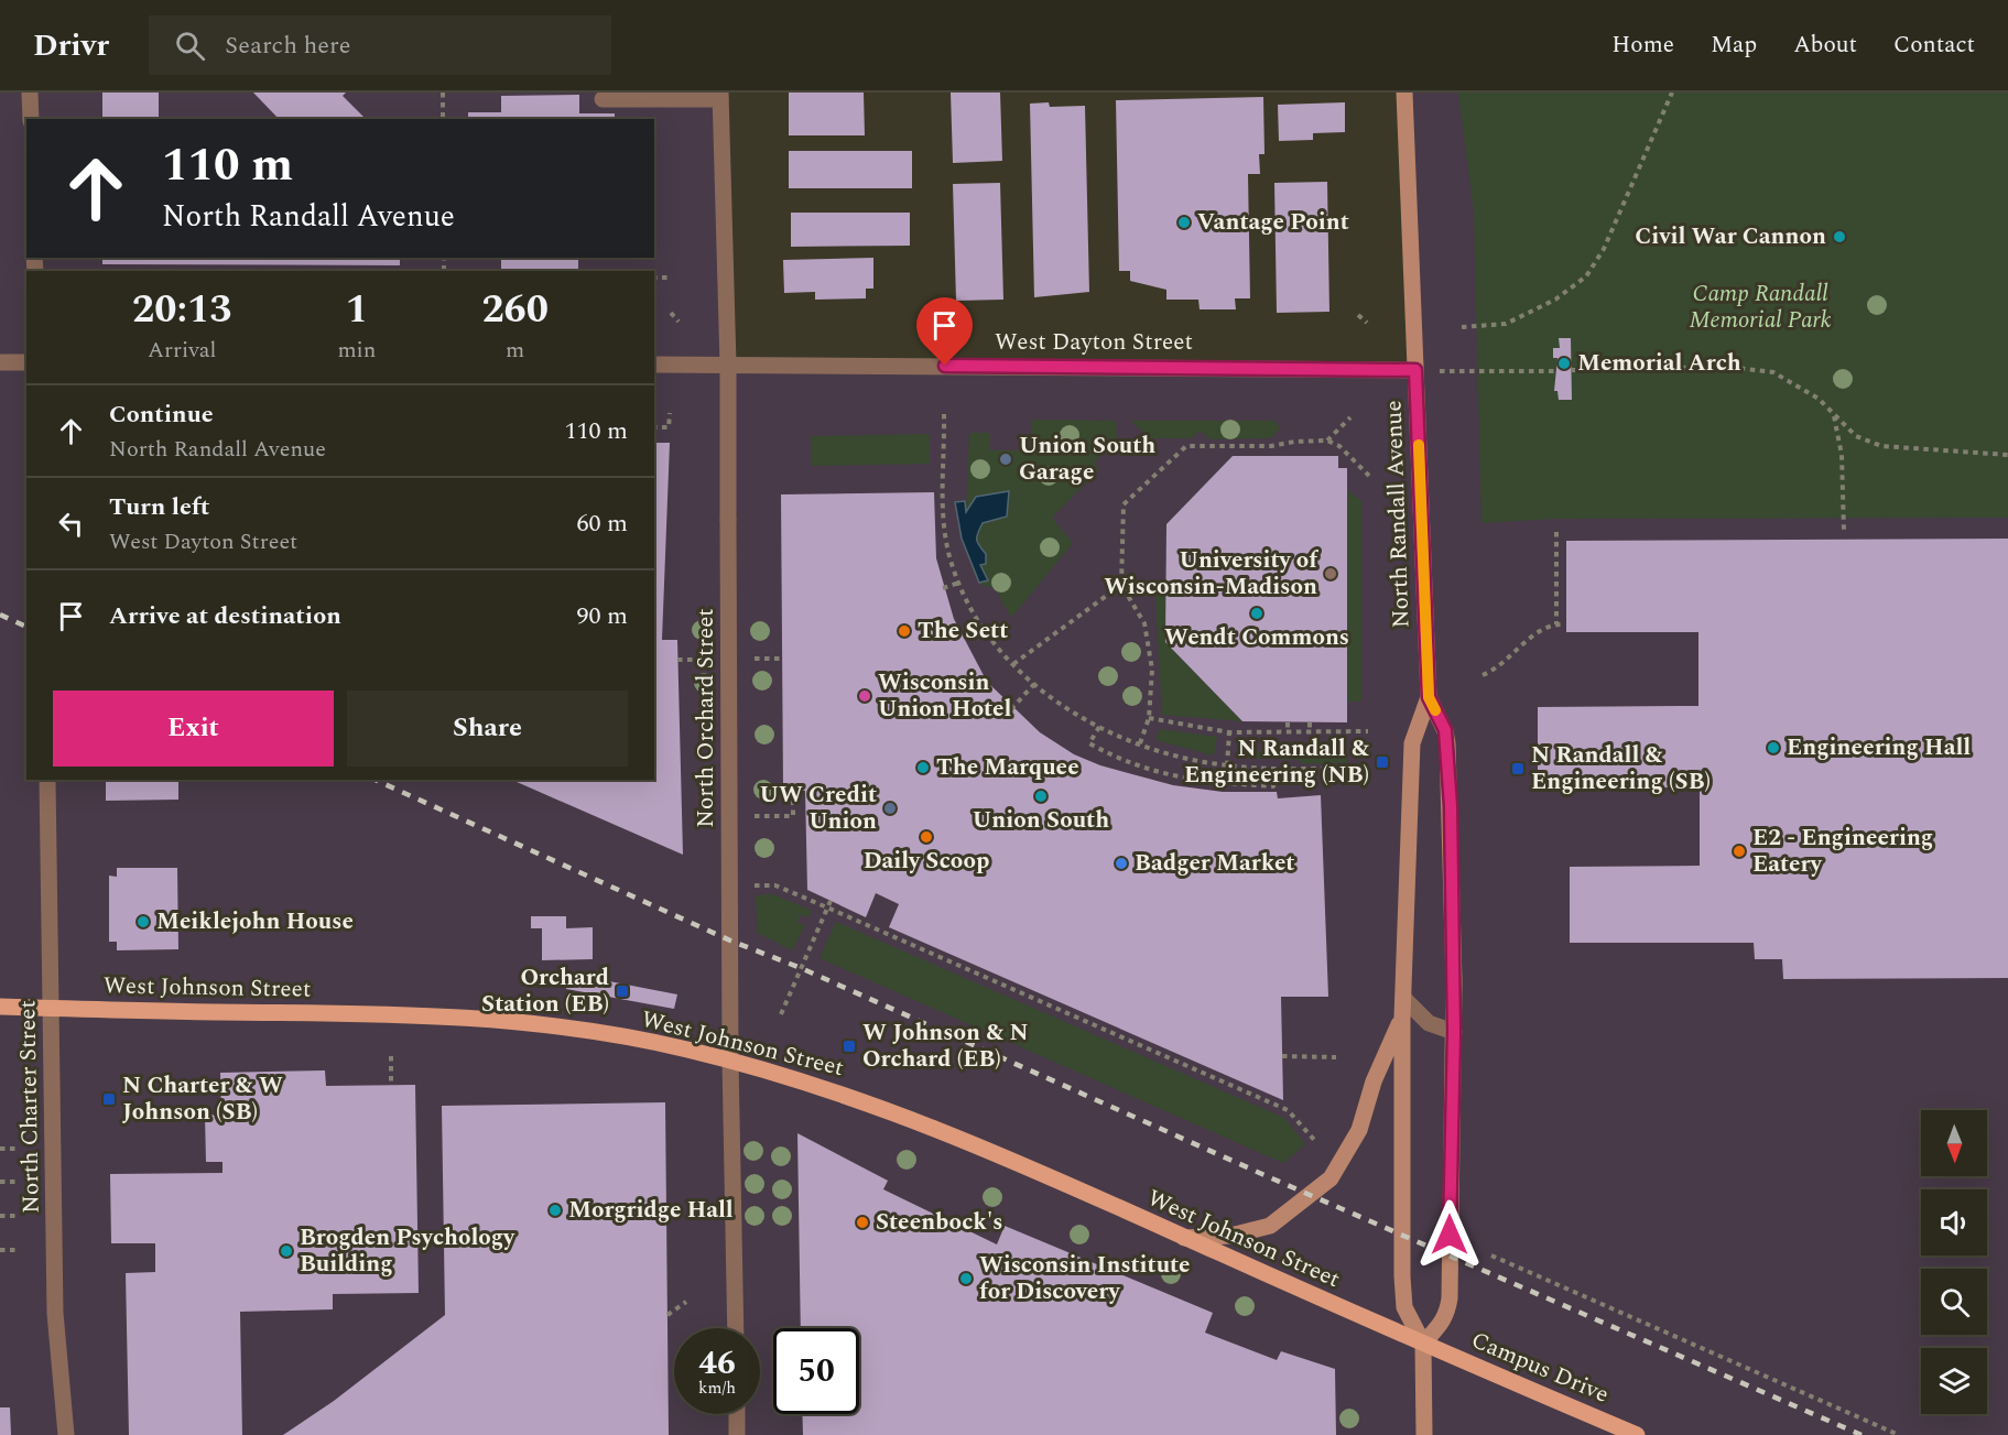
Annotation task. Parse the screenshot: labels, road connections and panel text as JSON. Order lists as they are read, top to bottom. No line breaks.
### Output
{"streets":{"main road":["North Randall Avenue","West Johnson Street","Campus Drive"],"street":["West Dayton Street","North Orchard Street","North Charter Street"]},"crossings":[["West Dayton Street","North Randall Avenue"],["West Dayton Street","North Orchard Street"],["North Orchard Street","West Johnson Street"],["West Johnson Street","North Charter Street"],["West Johnson Street","Campus Drive"]],"parks":["Camp Randall Memorial Park"],"places":{"other":["Vantage Point","Civil War Cannon","Memorial Arch","Union South Garage","University of Wisconsin-Madison","Wendt Commons","The Sett","Wisconsin Union Hotel","Engineering Hall","The Marquee","Union South","UW Credit Union","Daily Scoop","E2 - Engineering Eatery","Badger Market","Meiklejohn House","Morgridge Hall","Steenbock's","Brogden Psychology Building","Wisconsin Institute for Discovery"],"transit":["N Randall & Engineering (NB)","N Randall & Engineering (SB)","Orchard Station (EB)","W Johnson & N Orchard (EB)","N Charter & W Johnson (SB)"]},"north":"bottom","page":{"header":"Drivr","search":"Search here","nav":["Home","Map","About","Contact"],"turn":["110 m","North Randall Avenue"],"eta":["20:13","Arrival","1","min","260","m"],"list":[{"name":"Continue","note":"North Randall Avenue","value":"110 m"},{"name":"Turn left","note":"West Dayton Street","value":"60 m"},{"name":"Arrive at destination","value":"90 m"}],"buttons":["Exit","Share"],"speed":"46 km/h","limit":"50"}}
